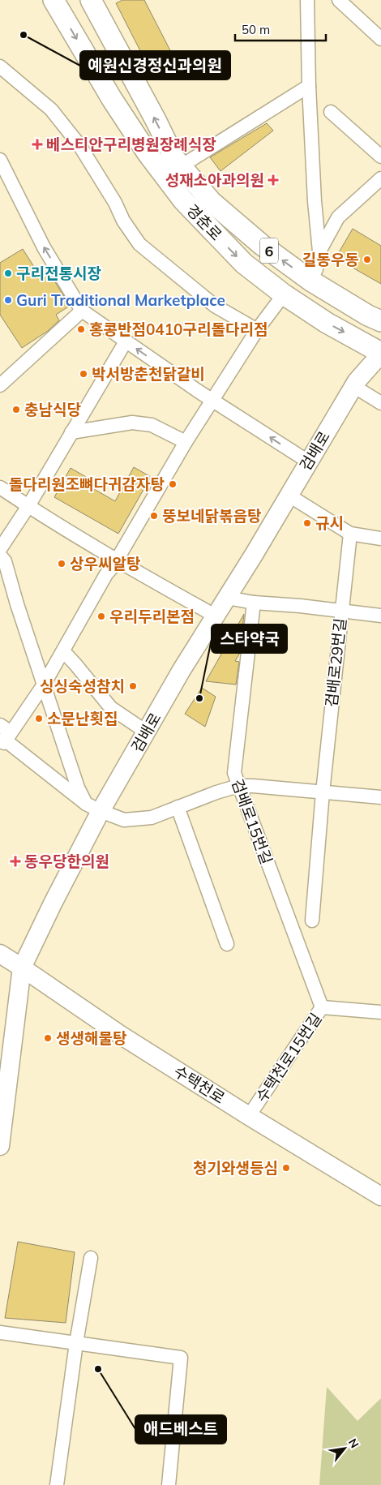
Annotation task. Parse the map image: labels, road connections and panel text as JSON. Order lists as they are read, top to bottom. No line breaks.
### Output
{"streets":{"main road":["경춘로","6"],"street":["검배로","검배로29번길","검배로15번길","수택천로15번길","수택천로"]},"crossings":[["경춘로","검배로"],["검배로","수택천로"],["검배로15번길","수택천로15번길"],["수택천로15번길","수택천로"]],"places":{"other":["예원신경정신과의원","길동우동","구리전통시장","Guri Traditional Marketplace","홍콩반점0410구리돌다리점","박서방춘천닭갈비","충남식당","돌다리원조뼈다귀감자탕","뚱보네닭볶음탕","규시","상우씨알탕","우리두리본점","싱싱숙성참치","스타약국","소문난횟집","생생해물탕","청기와생등심","애드베스트"],"health":["베스티안구리병원장례식장","성재소아과의원","동우당한의원"]},"scale_bar":"50 m","north":"top right"}
